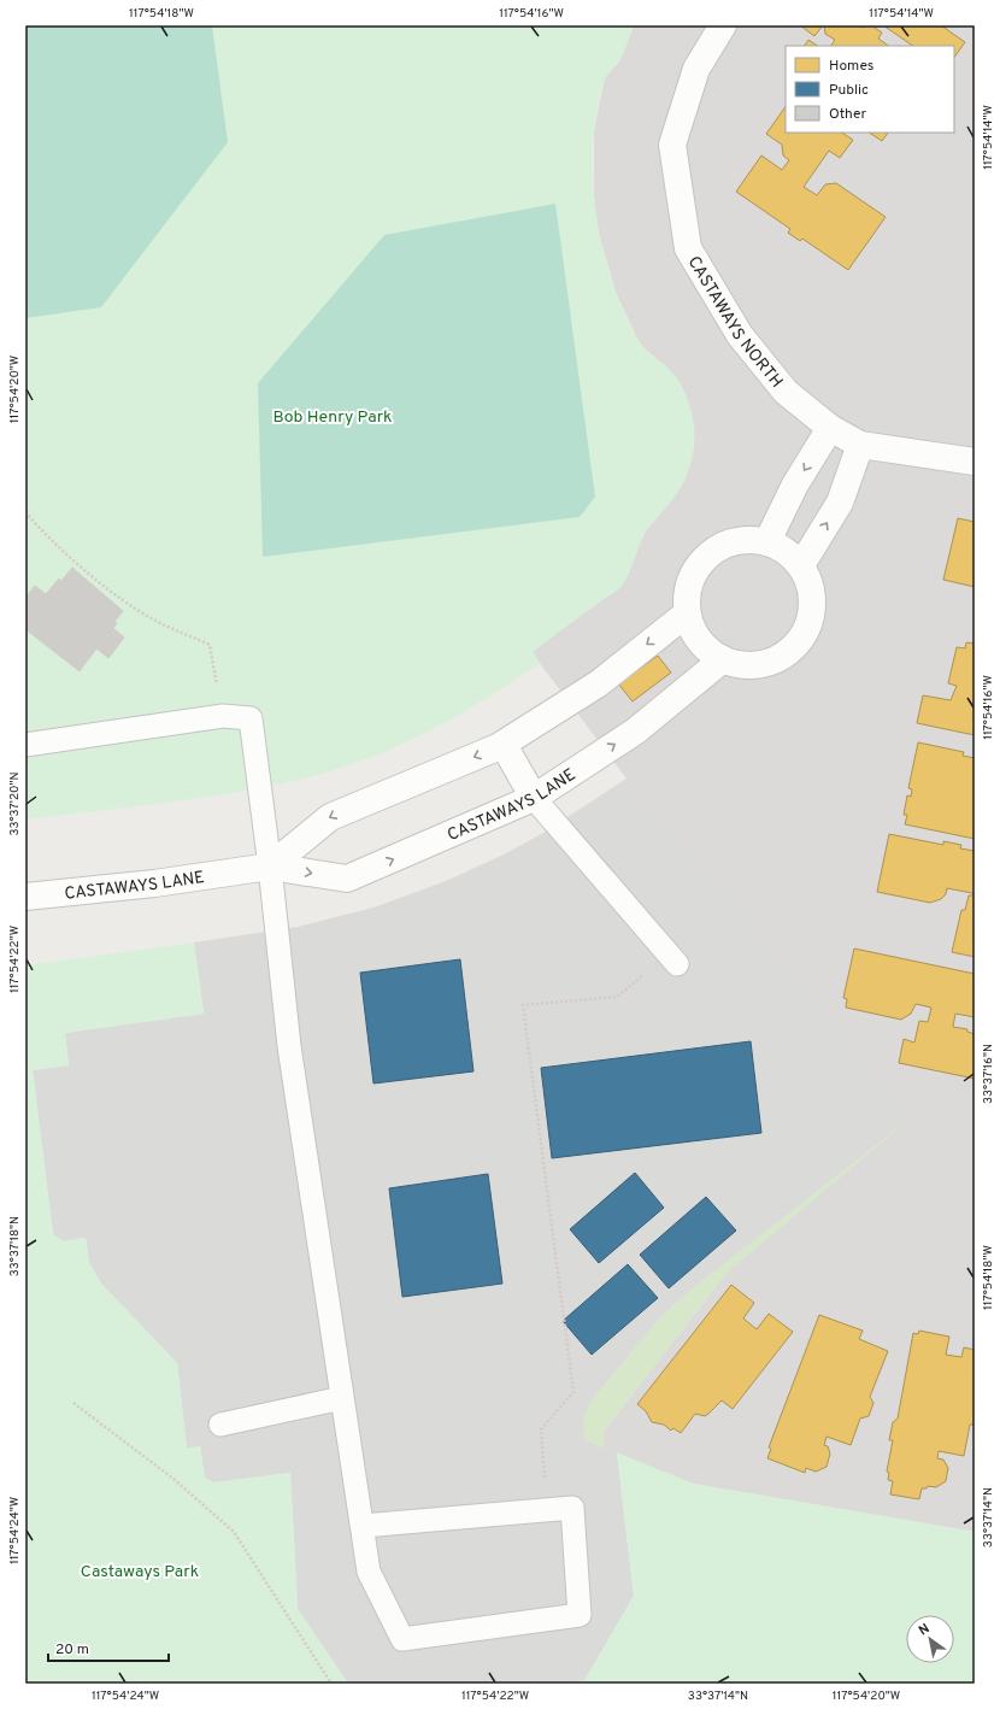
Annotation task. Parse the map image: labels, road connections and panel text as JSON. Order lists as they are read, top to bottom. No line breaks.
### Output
{"streets":{"street":["CASTAWAYS NORTH","CASTAWAYS LANE"]},"parks":["Bob Henry Park","Castaways Park"],"legend":["Homes","Public","Other"],"scale_bar":"20 m","north":"top left","coordinates":["117°54'18\"W","117°54'16\"W","117°54'14\"W","117°54'20\"W","33°37'20\"N","117°54'22\"W","33°37'16\"N","33°37'18\"N","33°37'14\"N","117°54'24\"W"]}
